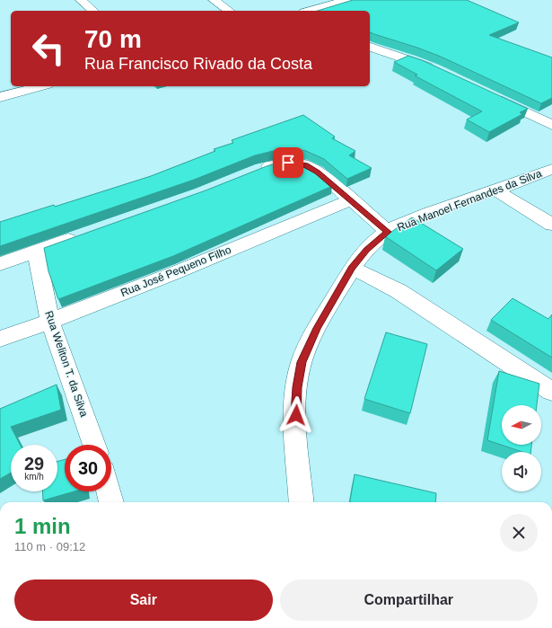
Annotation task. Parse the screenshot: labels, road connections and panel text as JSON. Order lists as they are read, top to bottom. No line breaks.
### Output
{"streets":{"street":["Rua Manoel Fernandes da Silva","Rua José Pequeno Filho","Rua Weliton T. da Silva"]},"crossings":[["Rua José Pequeno Filho","Rua Weliton T. da Silva"]],"north":"left","page":{"turn":["70 m","Rua Francisco Rivado da Costa"],"speed":"29 km/h","limit":"30","heading":["1 min","110 m · 09:12"],"buttons":["Sair","Compartilhar"]}}
